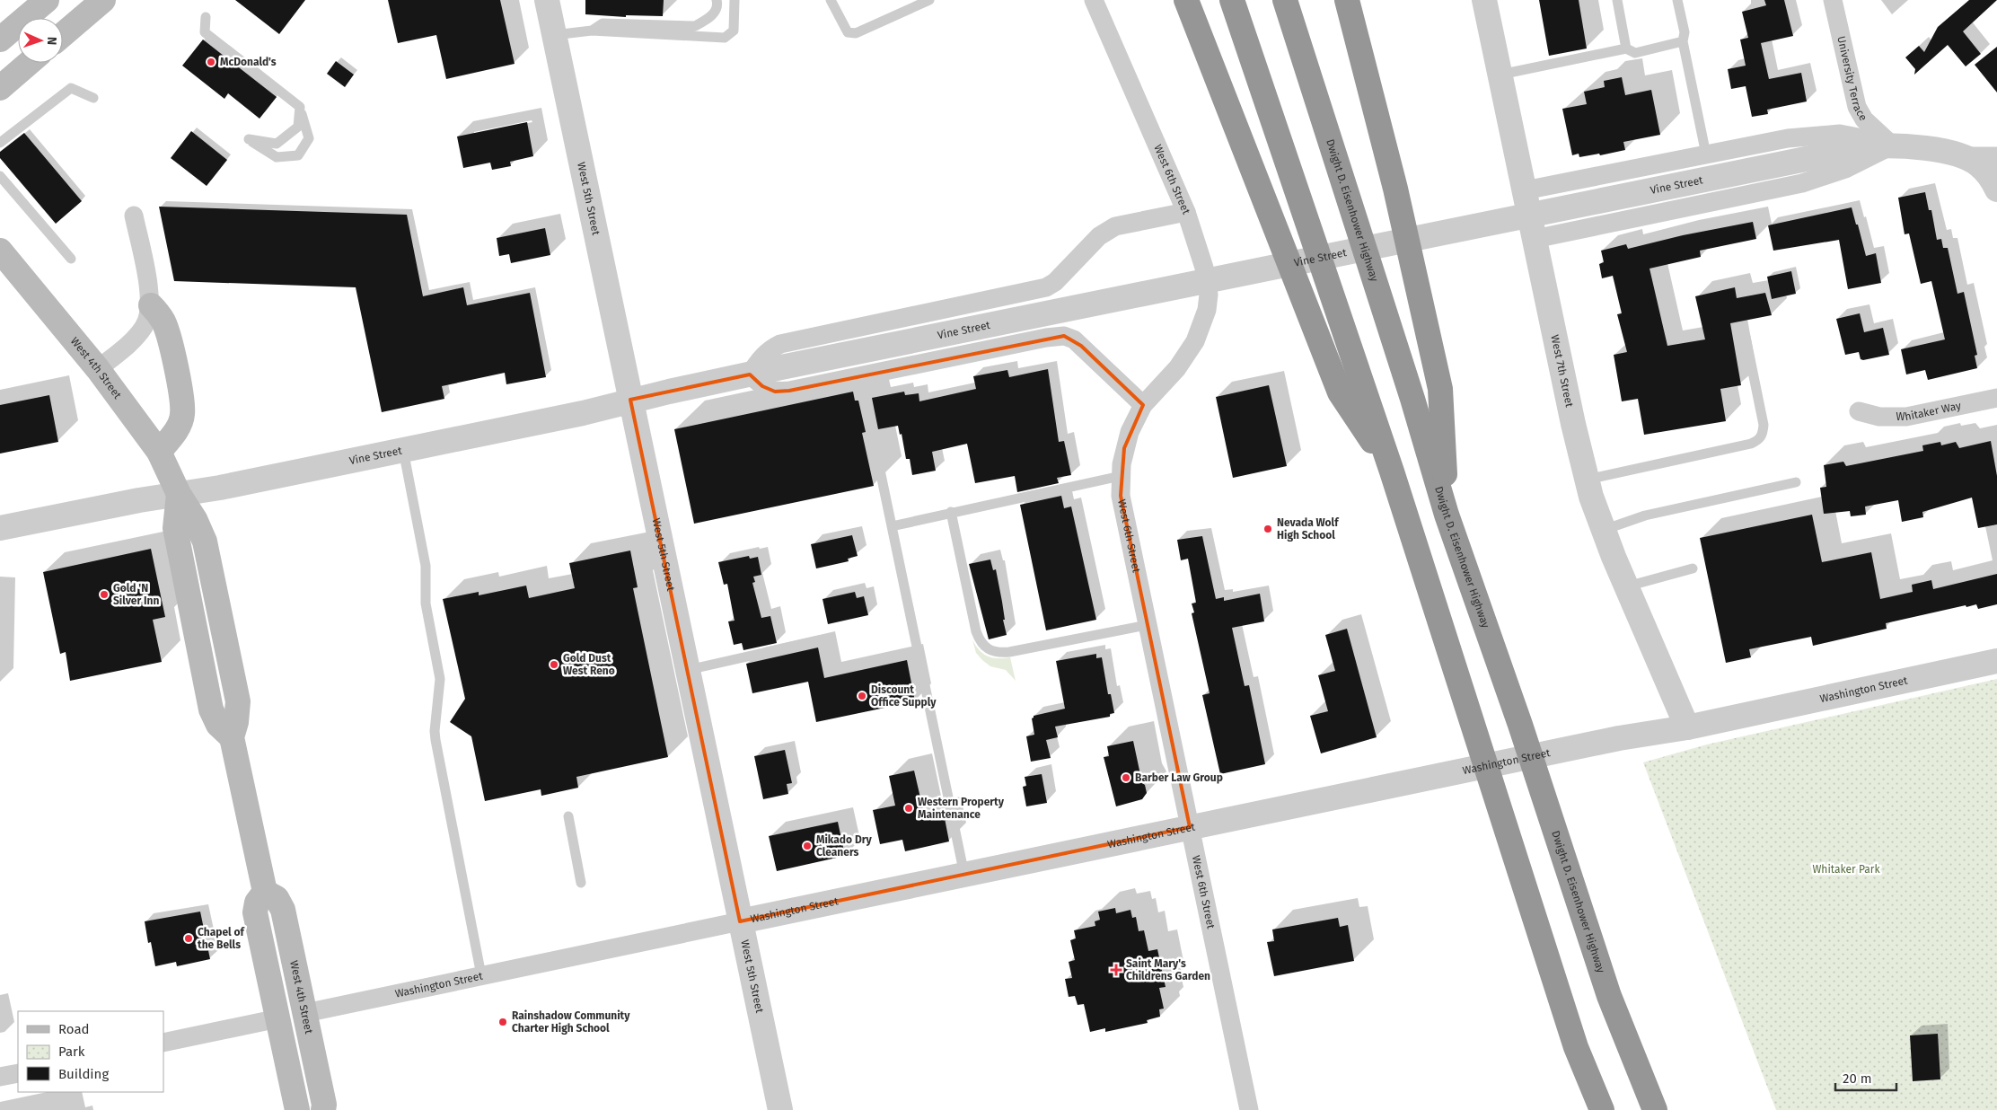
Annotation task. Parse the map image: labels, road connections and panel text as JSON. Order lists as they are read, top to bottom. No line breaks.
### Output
{"streets":{"highway":["Dwight D. Eisenhower Highway"],"main road":["West 4th Street"],"street":["University Terrace","West 6th Street","Vine Street","West 5th Street","West 7th Street","Whitaker Way","Washington Street"]},"crossings":[["University Terrace","Vine Street"],["West 6th Street","Washington Street"],["Vine Street","West 5th Street"],["Vine Street","West 4th Street"],["Vine Street","West 7th Street"],["West 5th Street","Washington Street"],["West 4th Street","Washington Street"],["West 7th Street","Washington Street"]],"parks":["Whitaker Park"],"places":{"other":["McDonald's","Nevada Wolf High School","Gold 'N Silver Inn","Gold Dust West Reno","Discount Office Supply","Barber Law Group","Western Property Maintenance","Mikado Dry Cleaners","Chapel of the Bells","Rainshadow Community Charter High School"],"health":["Saint Mary's Childrens Garden"]},"legend":["Road","Park","Building"],"scale_bar":"20 m","north":"right"}
